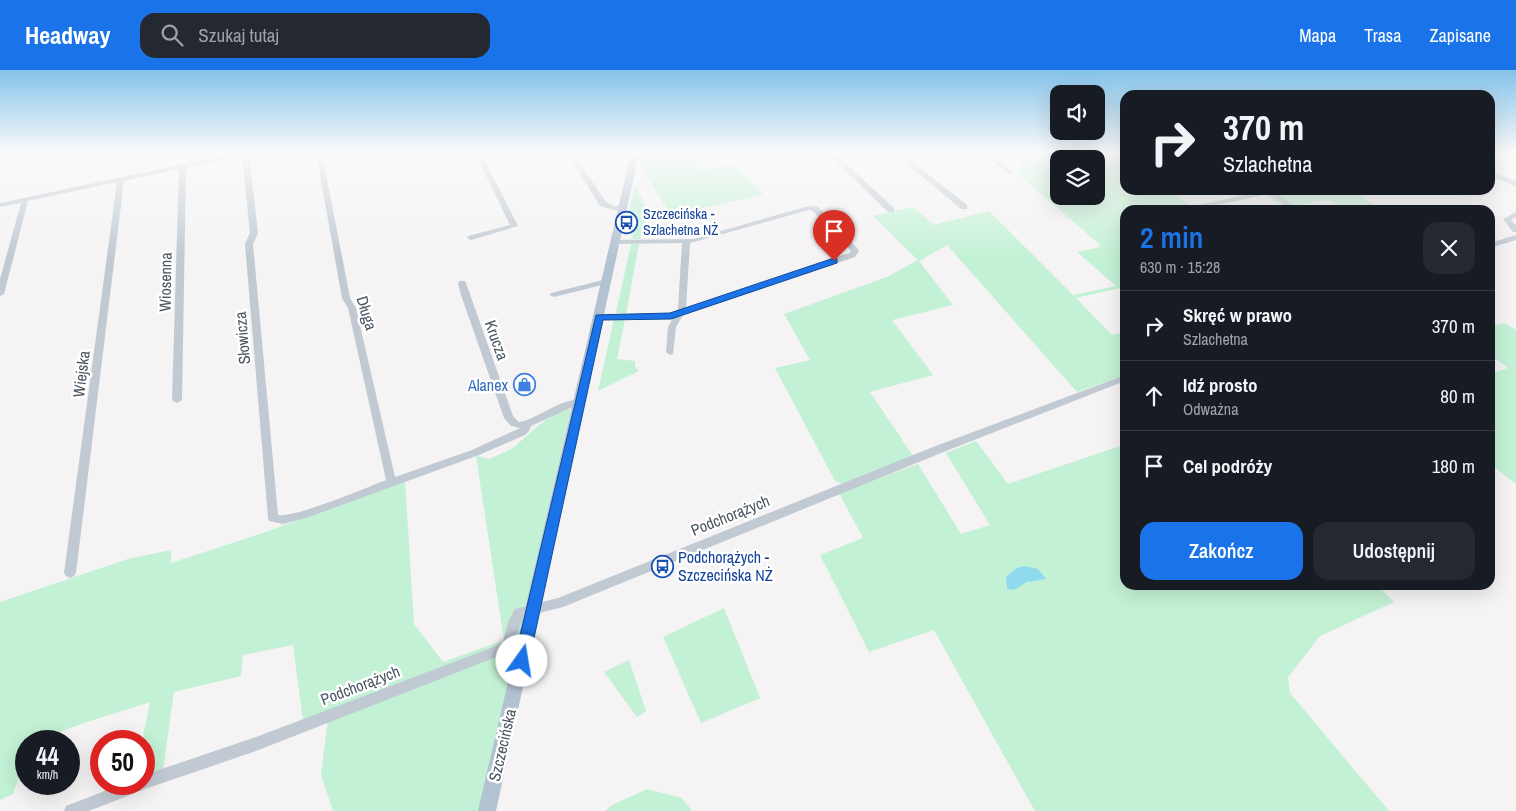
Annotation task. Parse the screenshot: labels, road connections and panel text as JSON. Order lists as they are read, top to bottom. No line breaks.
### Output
{"streets":{"main road":["Szczecińska"],"street":["Wiosenna","Długa","Słowicza","Krucza","Wiejska","Podchorążych"]},"crossings":[["Długa","Słowicza"],["Podchorążych","Szczecińska"]],"places":{"bus stop":["Szczecińska - Szlachetna NŻ","Podchorążych - Szczecińska NŻ"],"shop":["Alanex"]},"page":{"header":"Headway","search":"Szukaj tutaj","nav":["Mapa","Trasa","Zapisane"],"turn":["370 m","Szlachetna"],"heading":["2 min","630 m · 15:28"],"list":[{"name":"Skręć w prawo","note":"Szlachetna","value":"370 m"},{"name":"Idź prosto","note":"Odważna","value":"80 m"},{"name":"Cel podróży","value":"180 m"}],"buttons":["Zakończ","Udostępnij"],"speed":"44 km/h","limit":"50"}}
